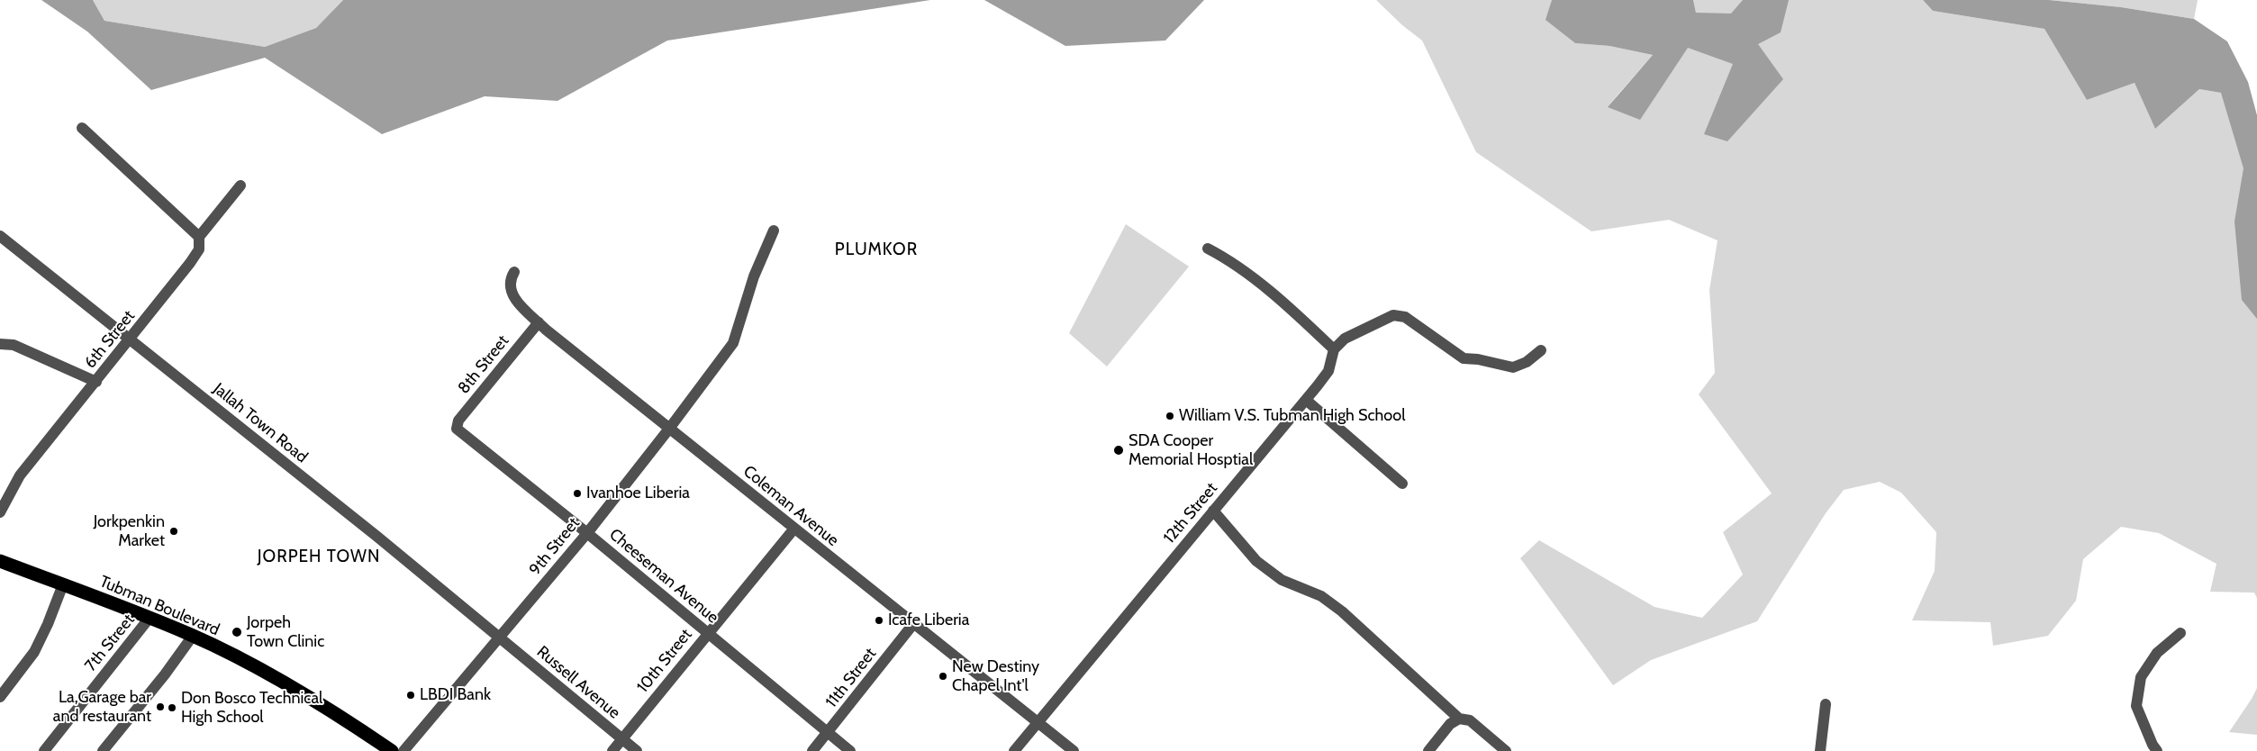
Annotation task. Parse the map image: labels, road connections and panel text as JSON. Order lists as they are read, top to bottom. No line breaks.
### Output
{"streets":{"highway":["Tubman Boulevard"],"street":["6th Street","8th Street","Jallah Town Road","Coleman Avenue","12th Street","9th Street","Cheeseman Avenue","7th Street","10th Street","11th Street","Russell Avenue"]},"crossings":[["6th Street","Jallah Town Road"],["8th Street","Coleman Avenue"],["8th Street","Cheeseman Avenue"],["Jallah Town Road","9th Street"],["Jallah Town Road","Russell Avenue"],["Coleman Avenue","12th Street"],["Coleman Avenue","9th Street"],["Coleman Avenue","10th Street"],["Coleman Avenue","11th Street"],["9th Street","Cheeseman Avenue"],["9th Street","Russell Avenue"],["Cheeseman Avenue","10th Street"],["Cheeseman Avenue","11th Street"],["Tubman Boulevard","7th Street"],["10th Street","Russell Avenue"]],"districts":["PLUMKOR","JORPEH TOWN"],"places":["William V.S. Tubman High School","SDA Cooper Memorial Hosptial","Ivanhoe Liberia","Jorkpenkin Market","Icafe Liberia","Jorpeh Town Clinic","New Destiny Chapel Int'l","LBDI Bank","La,Garage bar and restaurant","Don Bosco Technical High School"]}
